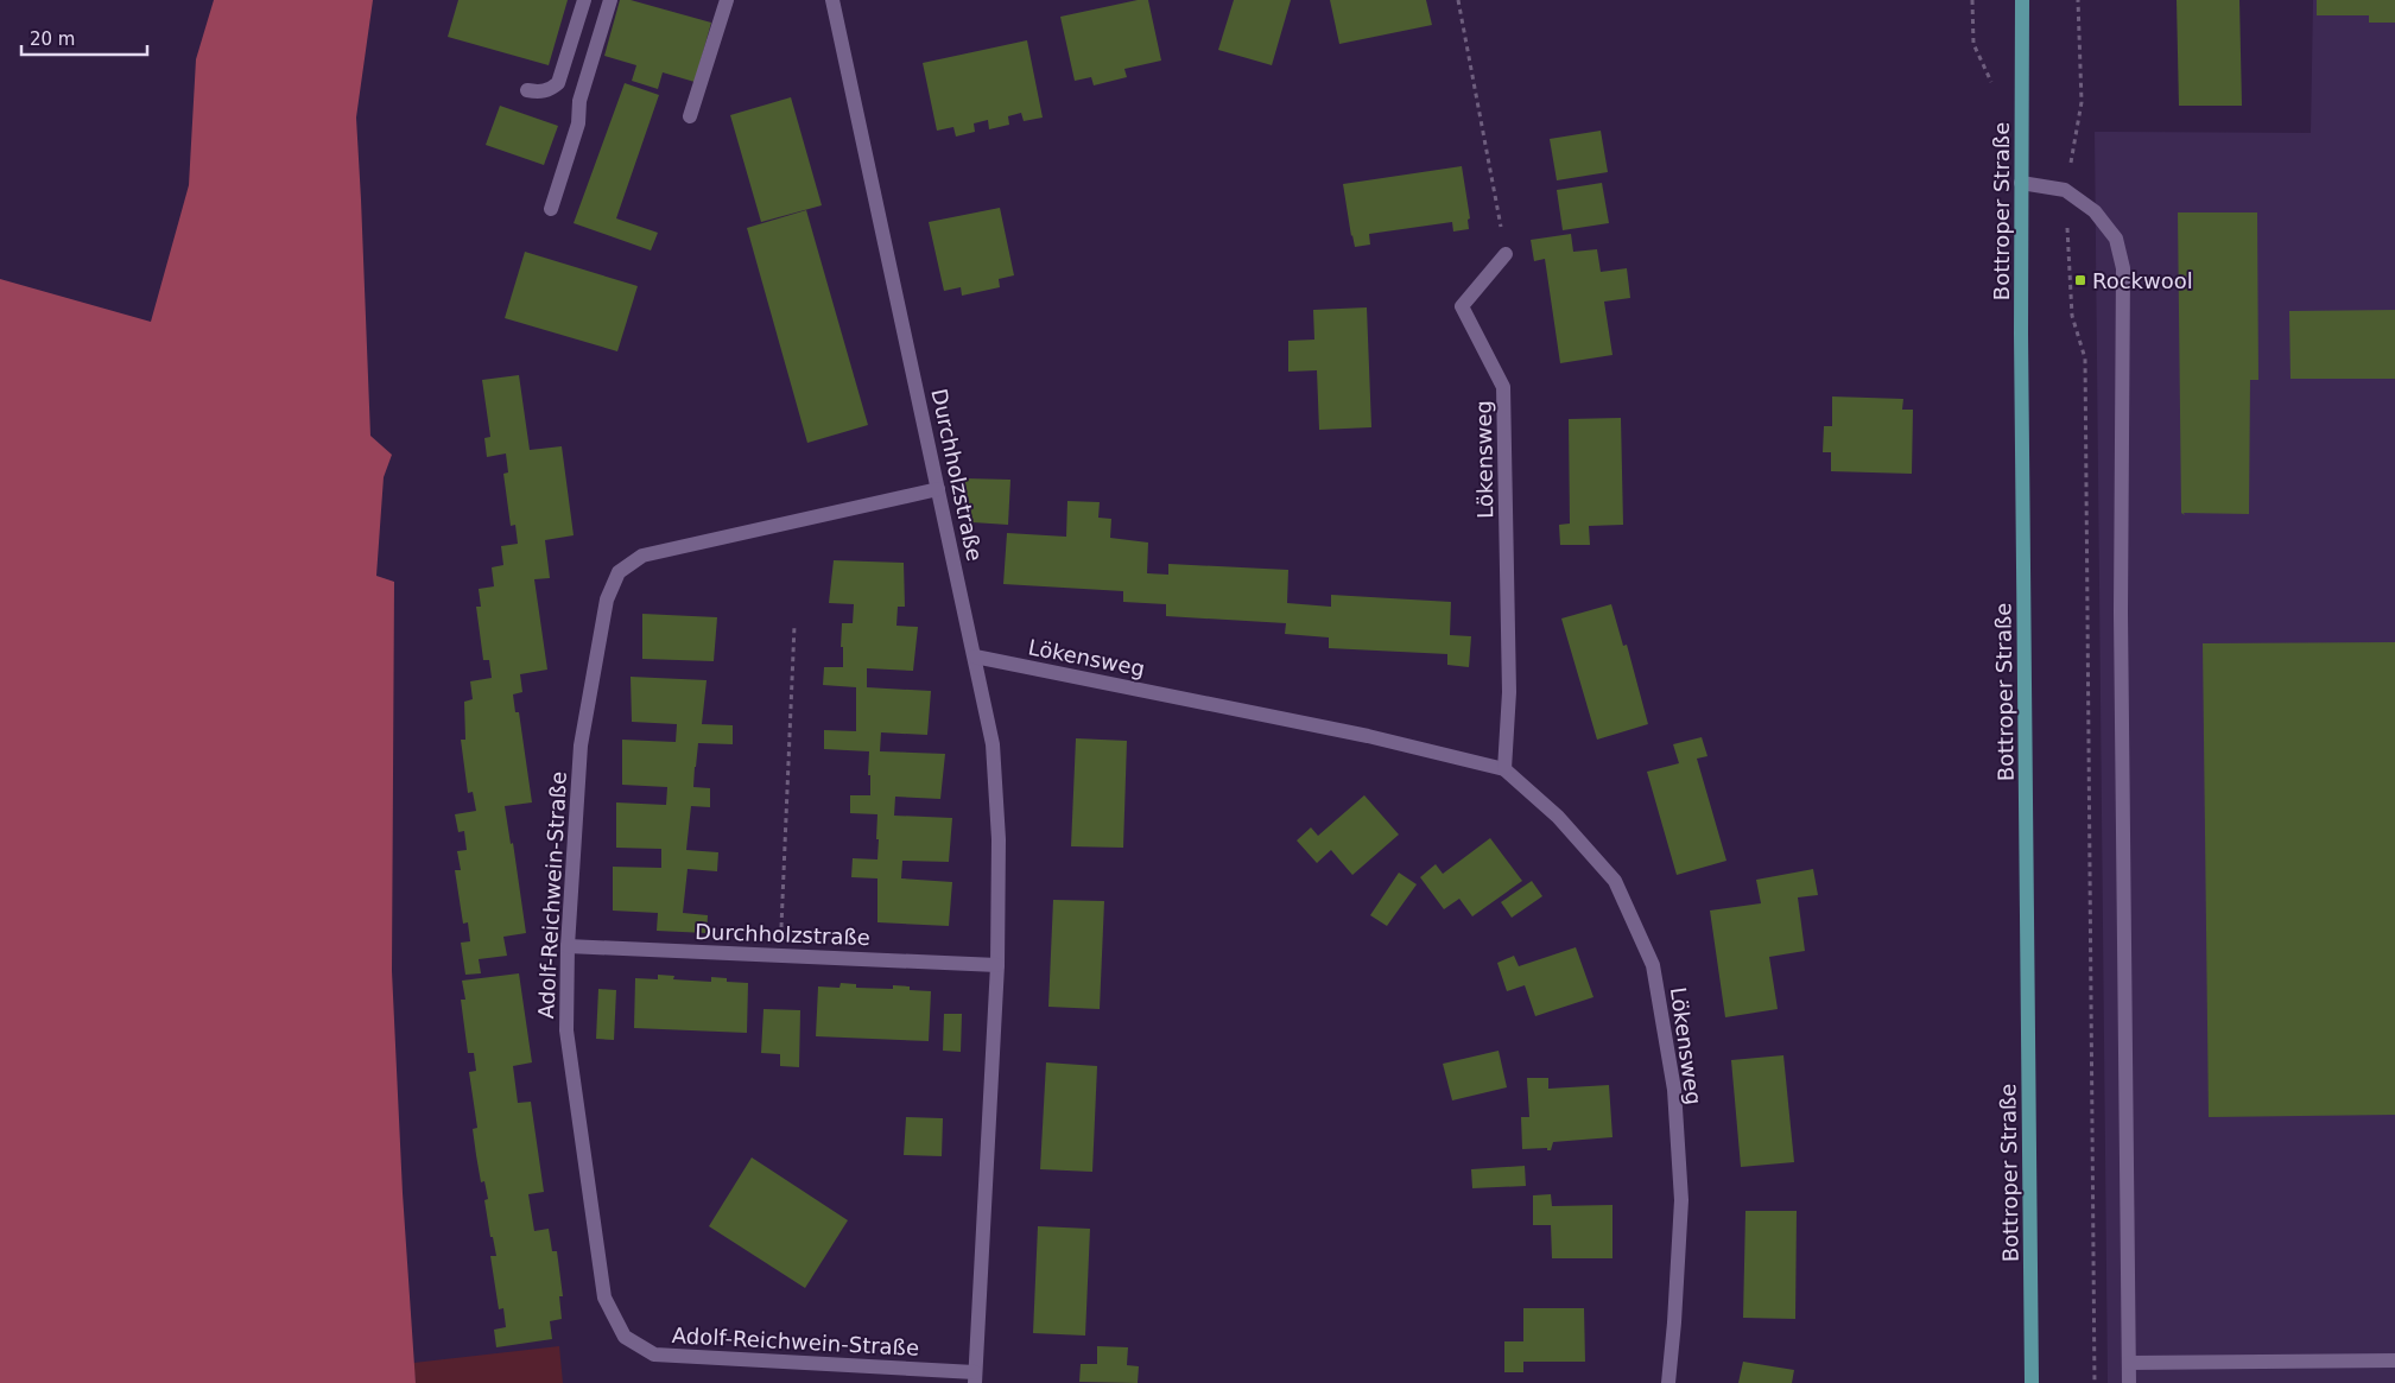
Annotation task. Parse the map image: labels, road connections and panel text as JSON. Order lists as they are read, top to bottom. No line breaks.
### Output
{"streets":{"main road":["Bottroper Straße"],"street":["Lökensweg","Durchholzstraße","Adolf-Reichwein-Straße"]},"crossings":[["Lökensweg","Durchholzstraße"],["Durchholzstraße","Adolf-Reichwein-Straße"]],"places":{"transit":["Rockwool"]},"scale_bar":"20 m"}
